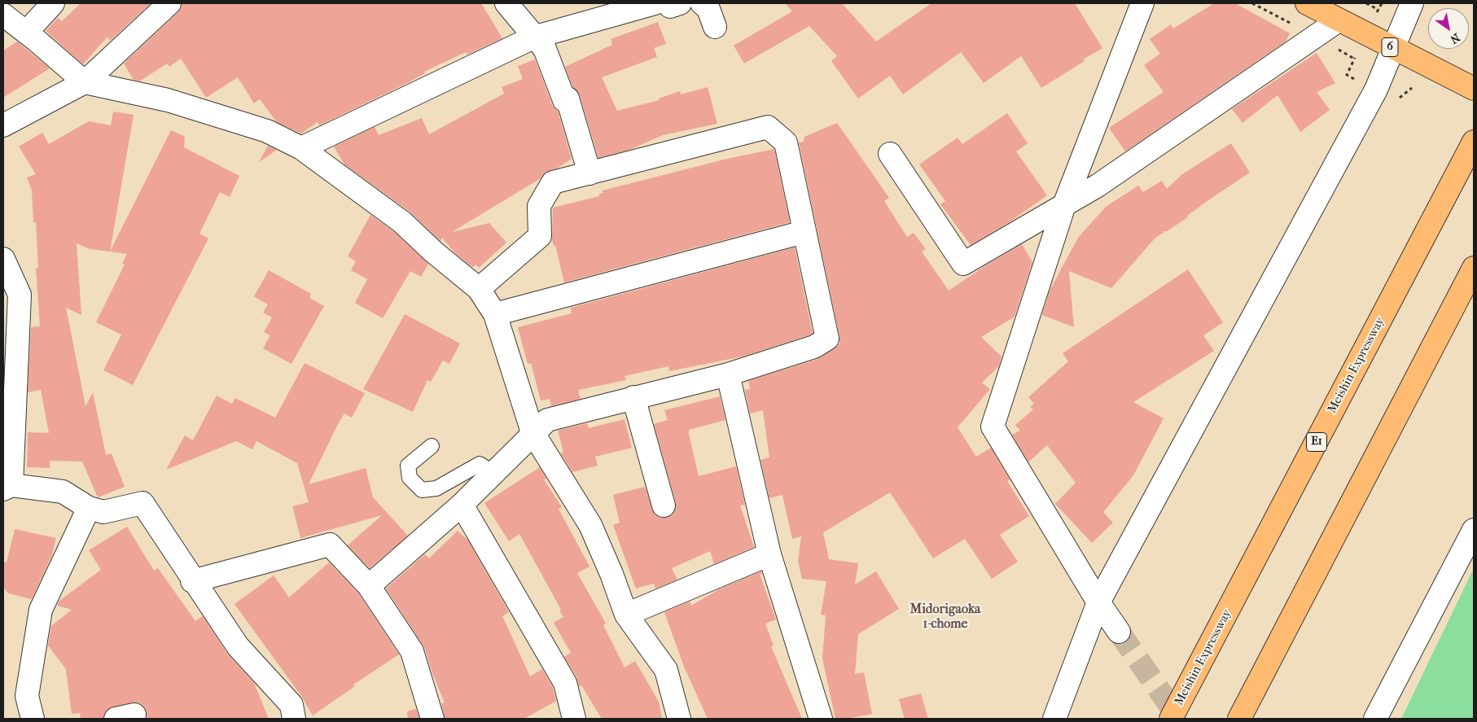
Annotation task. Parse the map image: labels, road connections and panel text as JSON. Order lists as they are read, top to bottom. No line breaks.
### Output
{"streets":{"main road":["6","Meishin Expressway","E1"]},"districts":["Midorigaoka 1-chome"],"north":"bottom right"}
